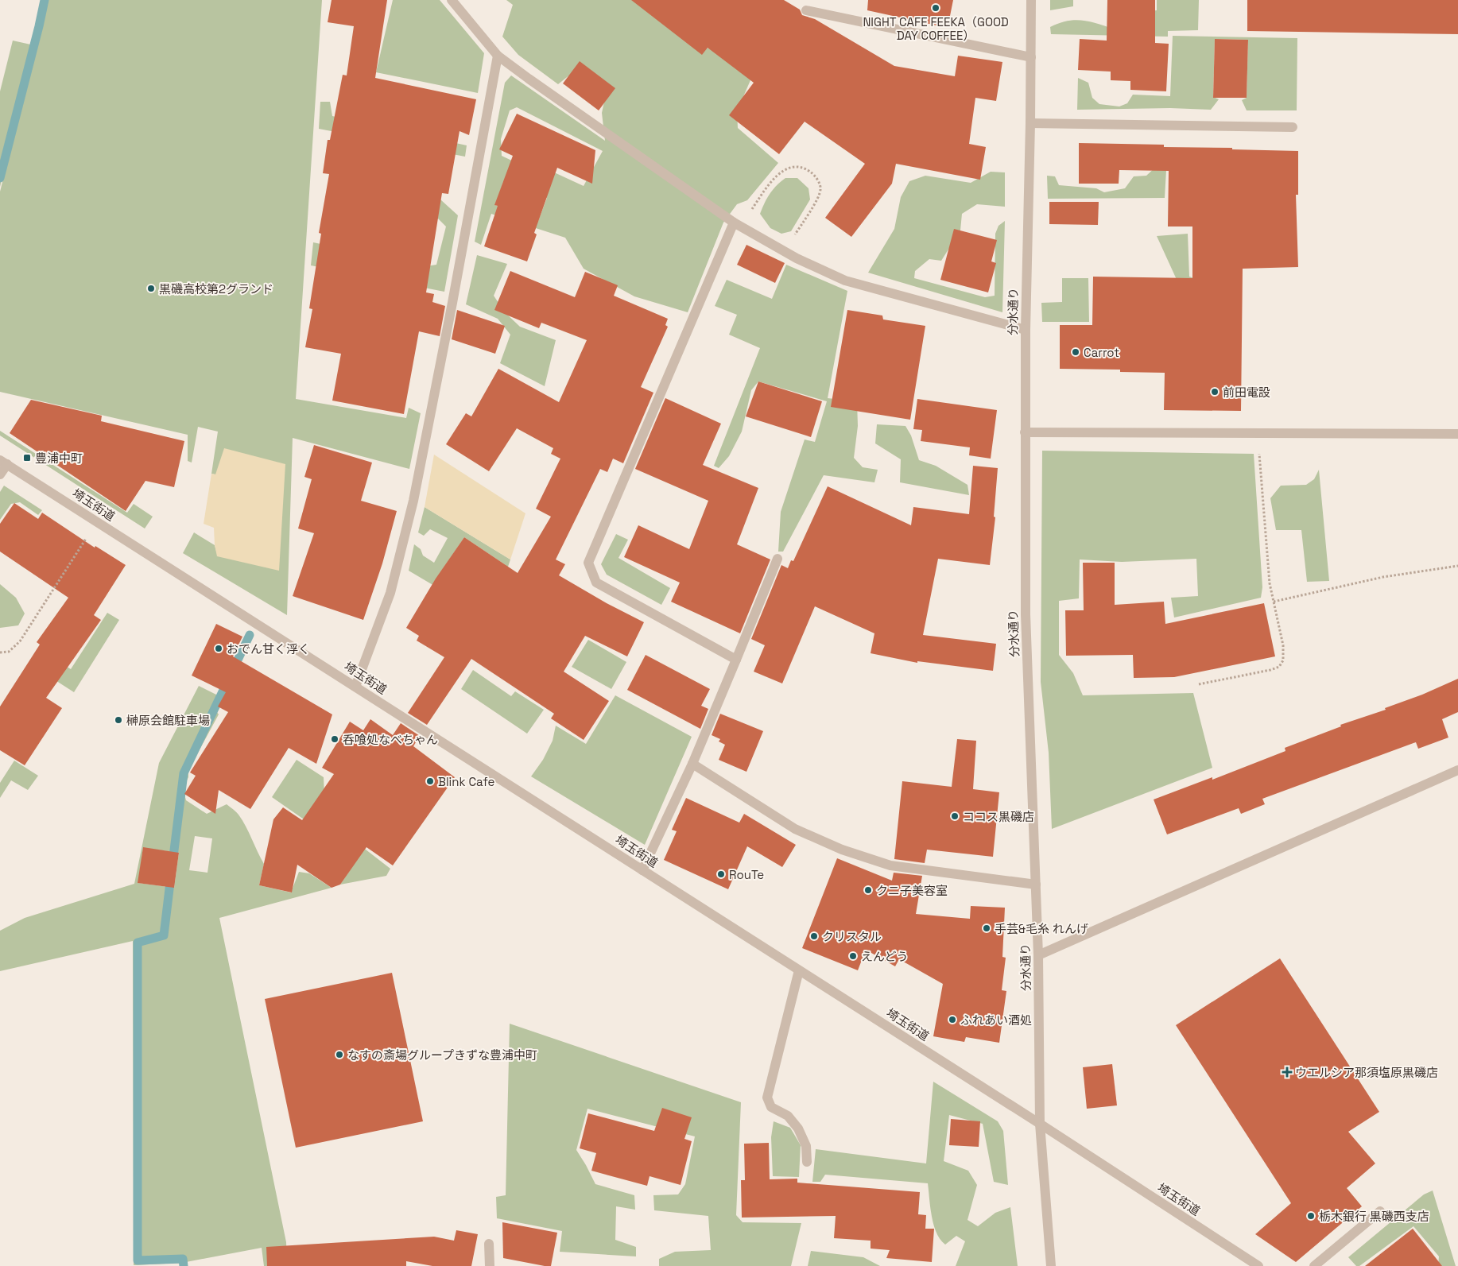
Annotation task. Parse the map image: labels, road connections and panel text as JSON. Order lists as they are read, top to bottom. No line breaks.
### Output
{"streets":{"street":["分水通り","埼玉街道"]},"crossings":[["分水通り","埼玉街道"]],"places":{"other":["NIGHT CAFE FEEKA（GOOD DAY COFFEE）","黒磯高校第2グランド","Carrot","前田電設","おでん甘く浮く","榊原会館駐車場","呑喰処なべちゃん","Blink Cafe","ココス黒磯店","RouTe","クニ子美容室","手芸&毛糸 れんげ","クリスタル","えんどう","ふれあい酒処","なすの斎場グループきずな豊浦中町","栃木銀行 黒磯西支店"],"transit":["豊浦中町"],"health":["ウエルシア那須塩原黒磯店"]}}
